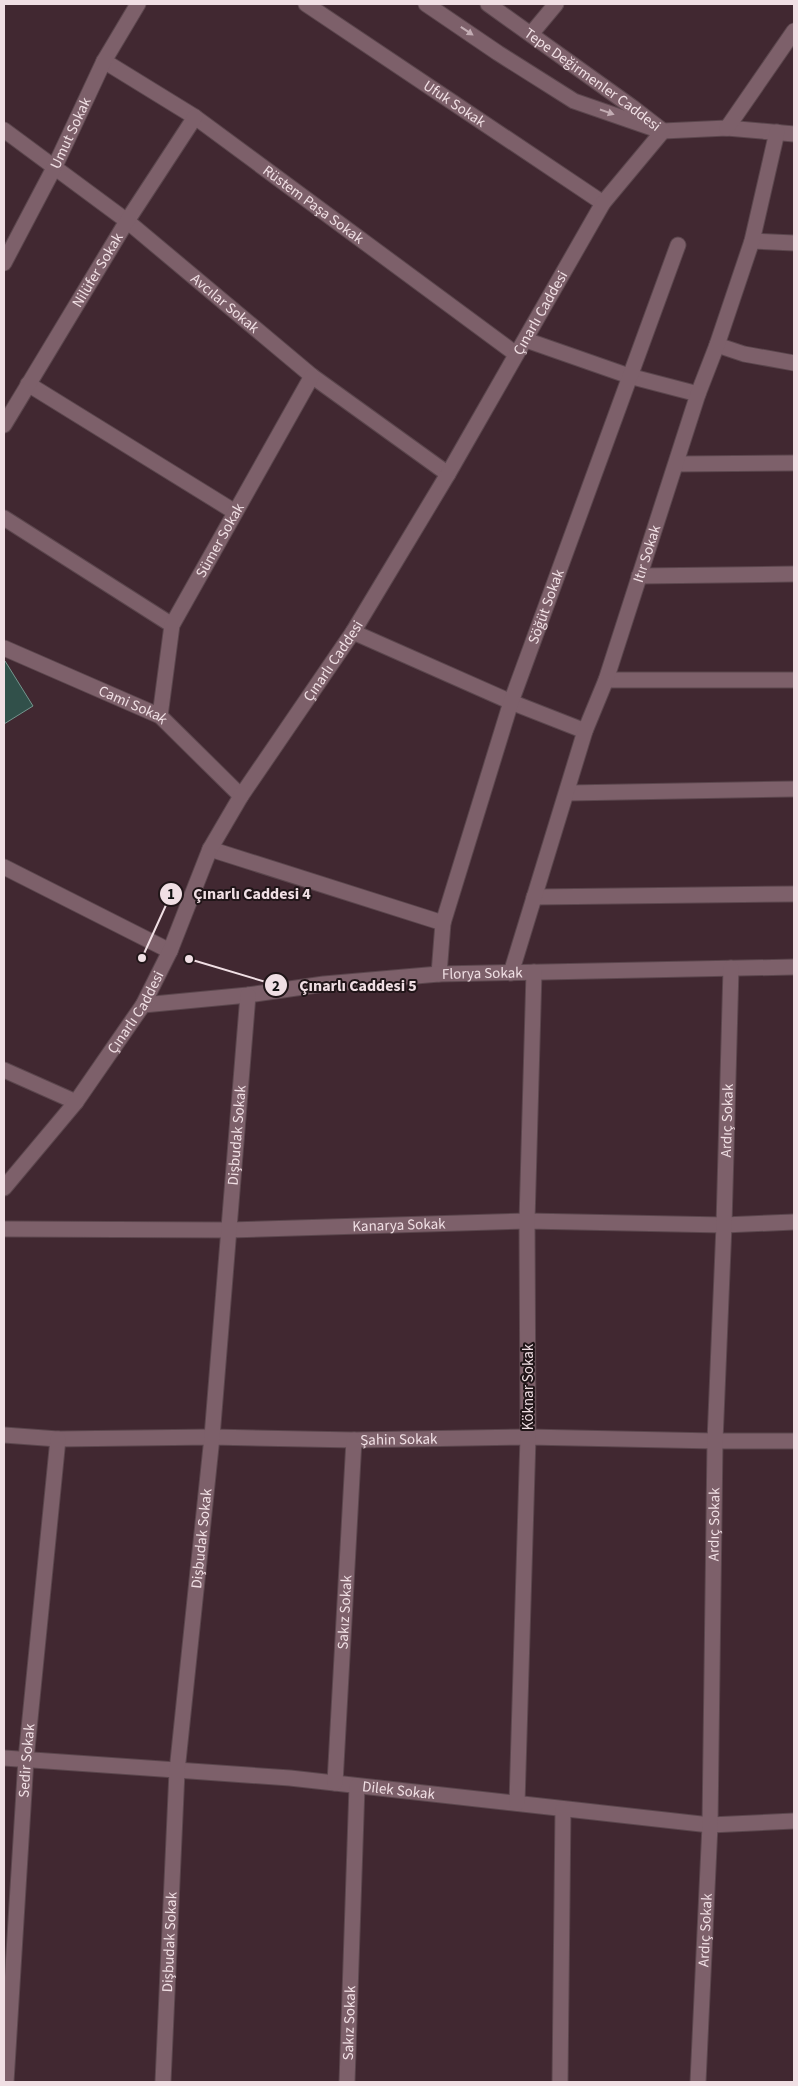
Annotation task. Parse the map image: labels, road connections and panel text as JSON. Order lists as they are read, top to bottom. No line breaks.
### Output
{"streets":{"street":["Tepe Değirmenler Caddesi","Ufuk Sokak","Umut Sokak","Rüstem Paşa Sokak","Nilüfer Sokak","Avcılar Sokak","Çınarlı Caddesi","Sümer Sokak","Itır Sokak","Söğüt Sokak","Cami Sokak","Florya Sokak","Ardıç Sokak","Dişbudak Sokak","Kanarya Sokak","Köknar Sokak","Şahin Sokak","Sakız Sokak","Sedir Sokak","Dilek Sokak"]},"crossings":[["Tepe Değirmenler Caddesi","Çınarlı Caddesi"],["Tepe Değirmenler Caddesi","Itır Sokak"],["Ufuk Sokak","Çınarlı Caddesi"],["Umut Sokak","Rüstem Paşa Sokak"],["Umut Sokak","Avcılar Sokak"],["Rüstem Paşa Sokak","Nilüfer Sokak"],["Rüstem Paşa Sokak","Çınarlı Caddesi"],["Nilüfer Sokak","Avcılar Sokak"],["Avcılar Sokak","Çınarlı Caddesi"],["Avcılar Sokak","Sümer Sokak"],["Çınarlı Caddesi","Cami Sokak"],["Çınarlı Caddesi","Florya Sokak"],["Sümer Sokak","Cami Sokak"],["Itır Sokak","Florya Sokak"],["Söğüt Sokak","Florya Sokak"],["Florya Sokak","Ardıç Sokak"],["Florya Sokak","Dişbudak Sokak"],["Florya Sokak","Köknar Sokak"],["Ardıç Sokak","Kanarya Sokak"],["Ardıç Sokak","Şahin Sokak"],["Ardıç Sokak","Dilek Sokak"],["Dişbudak Sokak","Kanarya Sokak"],["Dişbudak Sokak","Şahin Sokak"],["Dişbudak Sokak","Dilek Sokak"],["Kanarya Sokak","Köknar Sokak"],["Köknar Sokak","Şahin Sokak"],["Köknar Sokak","Dilek Sokak"],["Şahin Sokak","Sakız Sokak"],["Şahin Sokak","Sedir Sokak"],["Sakız Sokak","Dilek Sokak"],["Sedir Sokak","Dilek Sokak"]],"places":["Çınarlı Caddesi 4","Çınarlı Caddesi 5"]}
